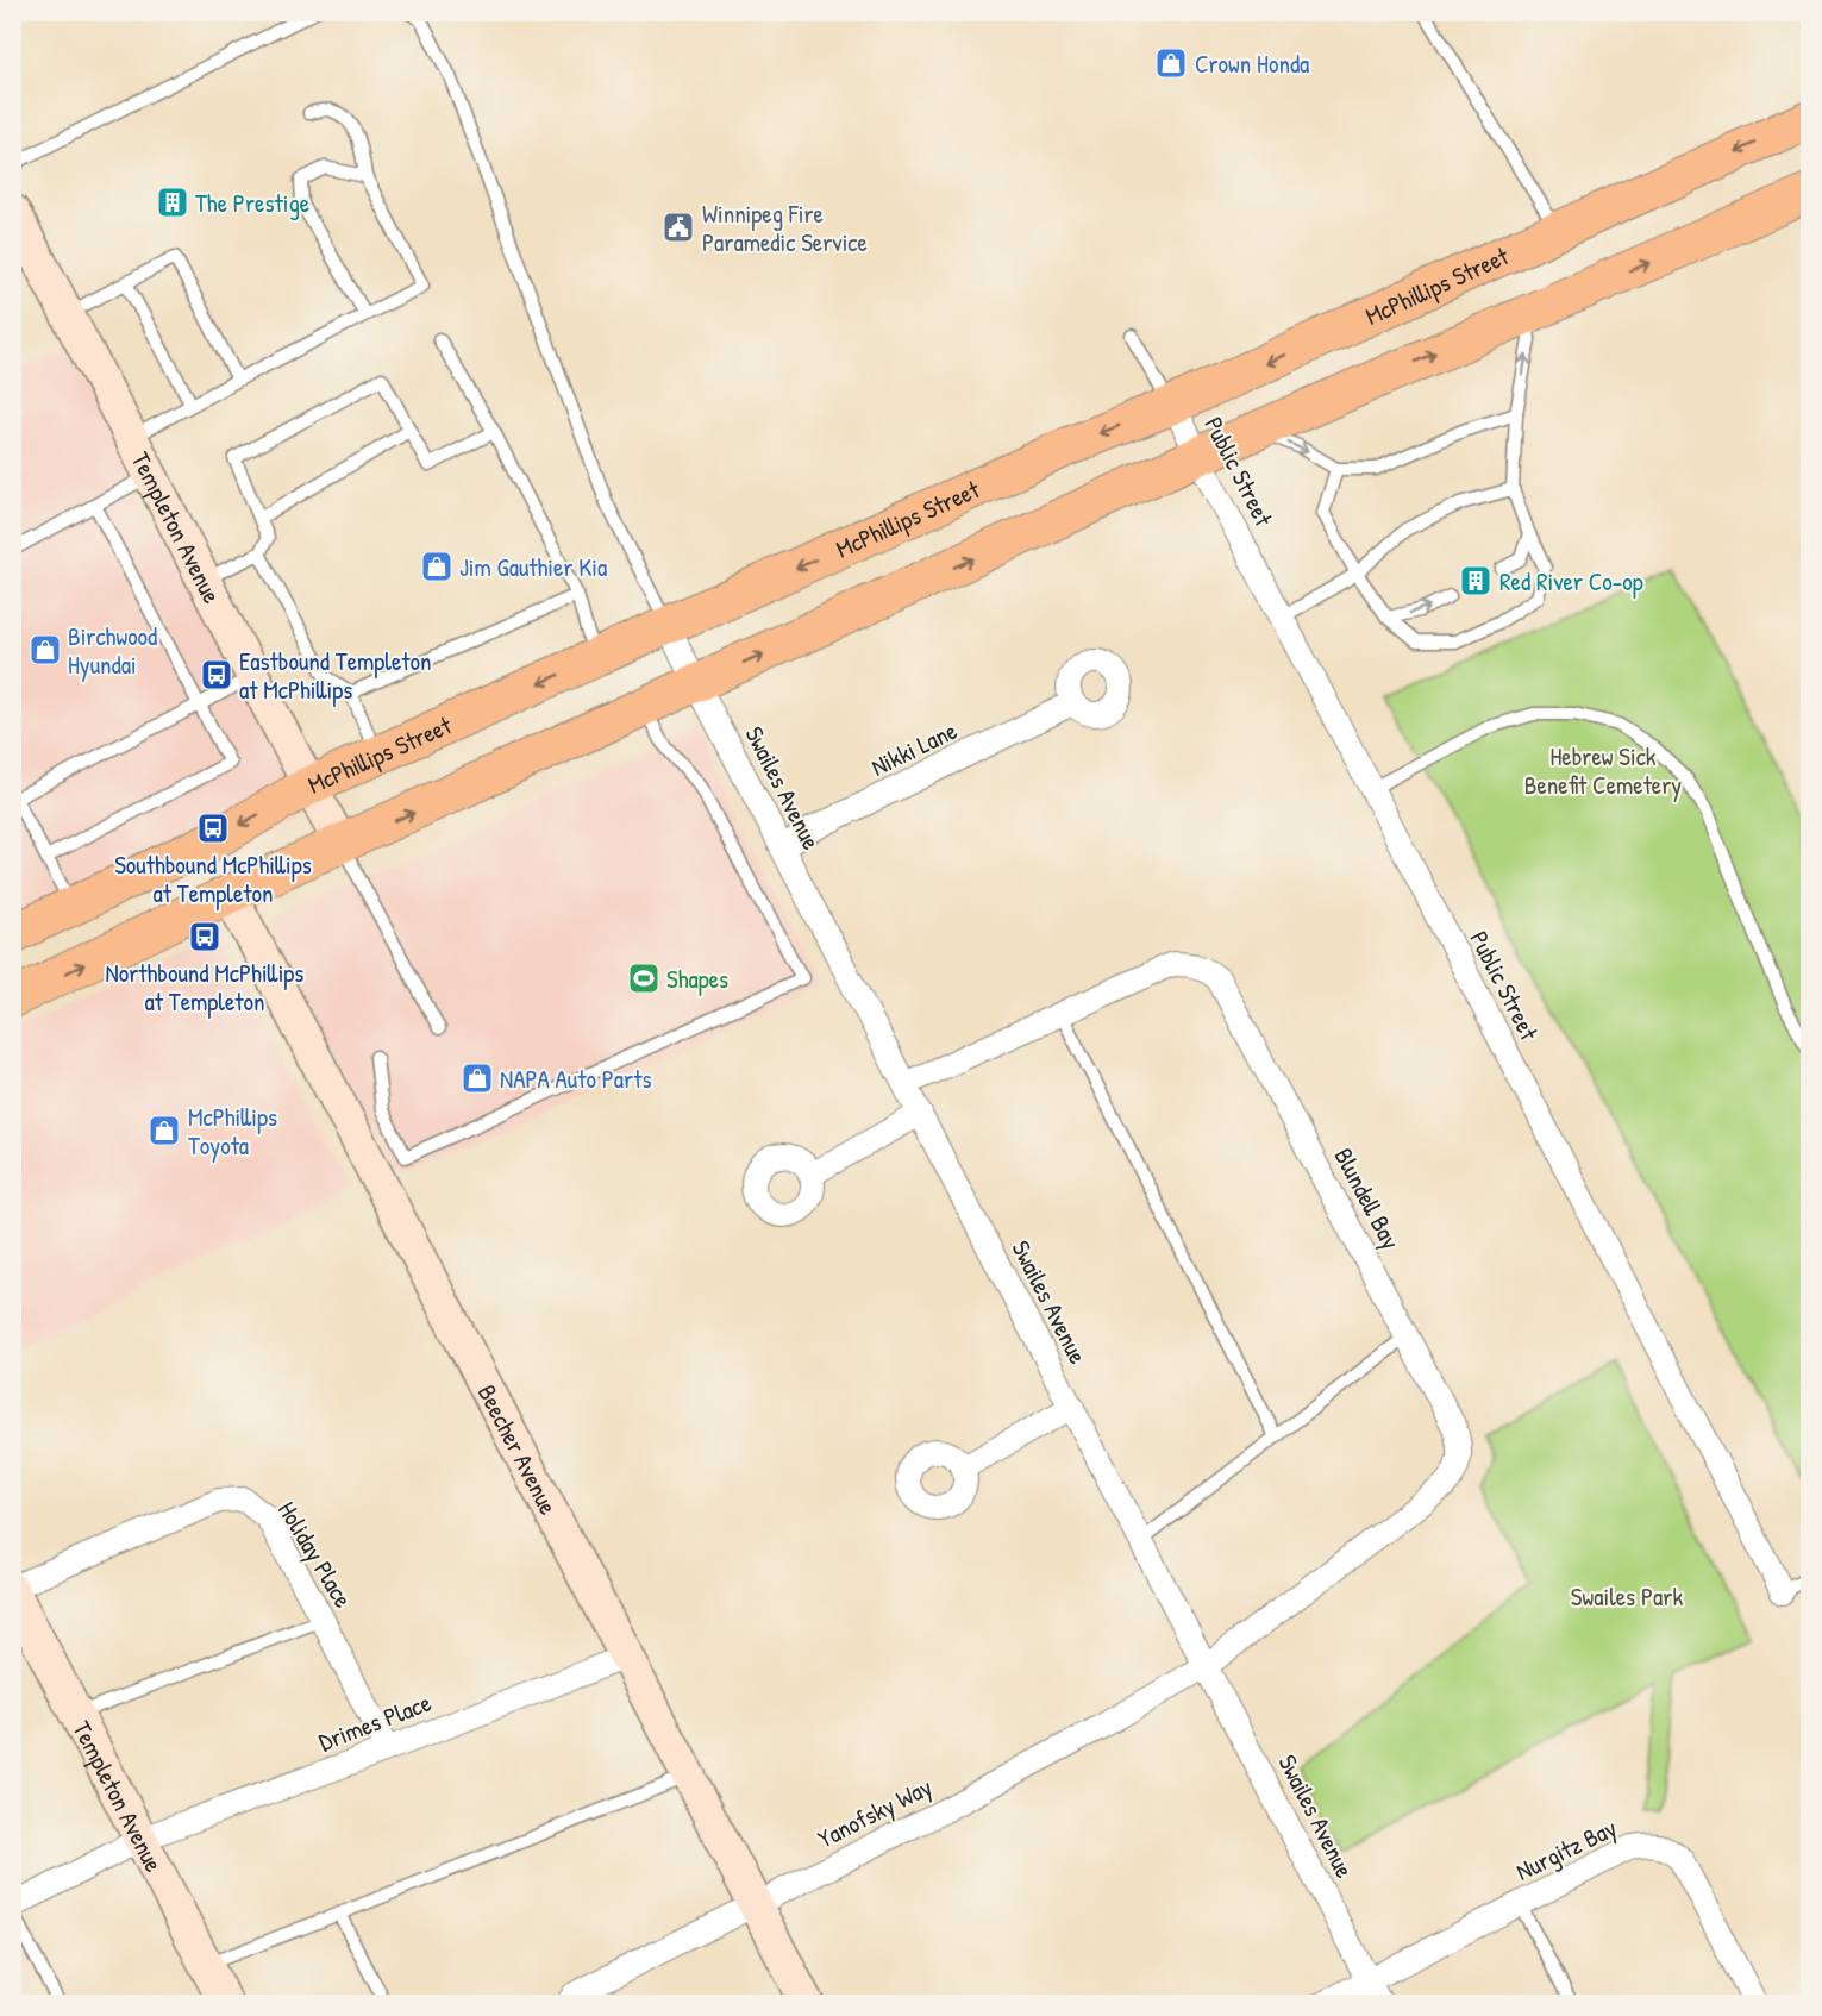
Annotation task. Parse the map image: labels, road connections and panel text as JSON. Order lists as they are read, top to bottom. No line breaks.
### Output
{"streets":{"main road":["McPhillips Street"],"street":["Public Street","Templeton Avenue","Nikki Lane","Swailes Avenue","Blundell Bay","Beecher Avenue","Holiday Place","Drimes Place","Yanofsky Way","Nurgitz Bay"]},"crossings":[["McPhillips Street","Public Street"],["McPhillips Street","Templeton Avenue"],["McPhillips Street","Swailes Avenue"],["Templeton Avenue","Holiday Place"],["Templeton Avenue","Drimes Place"],["Nikki Lane","Swailes Avenue"],["Swailes Avenue","Blundell Bay"],["Swailes Avenue","Yanofsky Way"],["Swailes Avenue","Nurgitz Bay"],["Blundell Bay","Yanofsky Way"],["Beecher Avenue","Drimes Place"],["Beecher Avenue","Yanofsky Way"],["Holiday Place","Drimes Place"]],"parks":["Hebrew Sick Benefit Cemetery","Swailes Park"],"places":{"shop":["Crown Honda","Jim Gauthier Kia","Birchwood Hyundai","NAPA Auto Parts","McPhillips Toyota"],"building":["The Prestige","Red River Co-op"],"public building":["Winnipeg Fire Paramedic Service"],"bus stop":["Eastbound Templeton at McPhillips","Southbound McPhillips at Templeton","Northbound McPhillips at Templeton"],"sports":["Shapes"]}}
